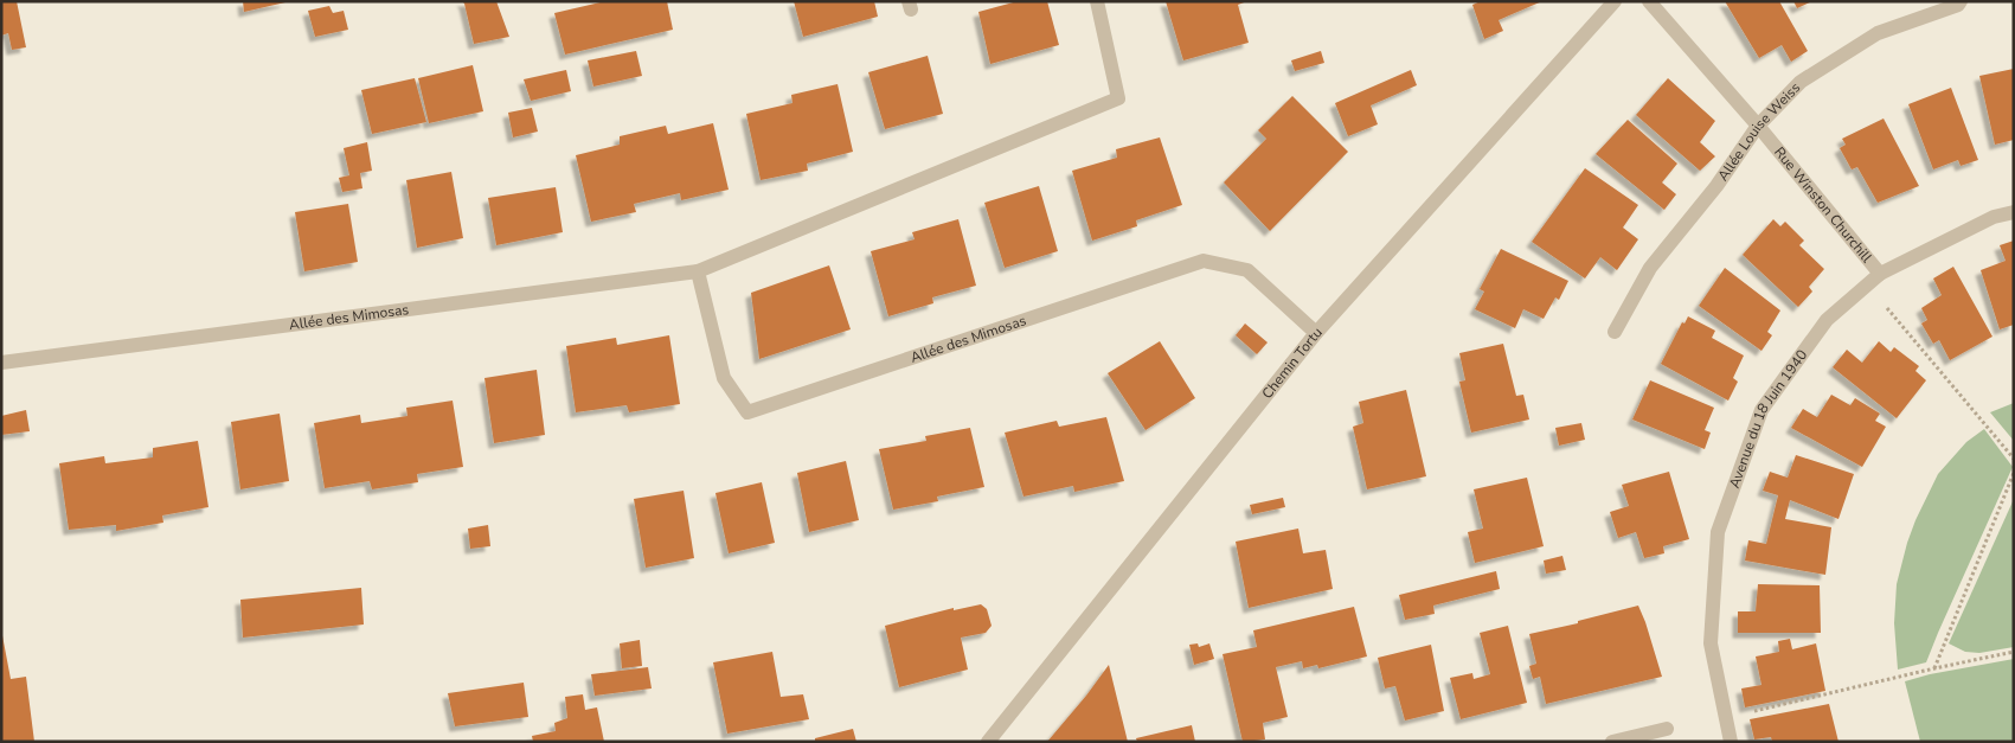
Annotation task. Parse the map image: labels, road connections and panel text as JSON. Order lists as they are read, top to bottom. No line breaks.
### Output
{"streets":{"street":["Allée Louise Weiss","Rue Winston Churchill","Allée des Mimosas","Chemin Tortu","Avenue du 18 Juin 1940"]},"crossings":[["Allée Louise Weiss","Rue Winston Churchill"],["Rue Winston Churchill","Avenue du 18 Juin 1940"],["Allée des Mimosas","Chemin Tortu"]]}
